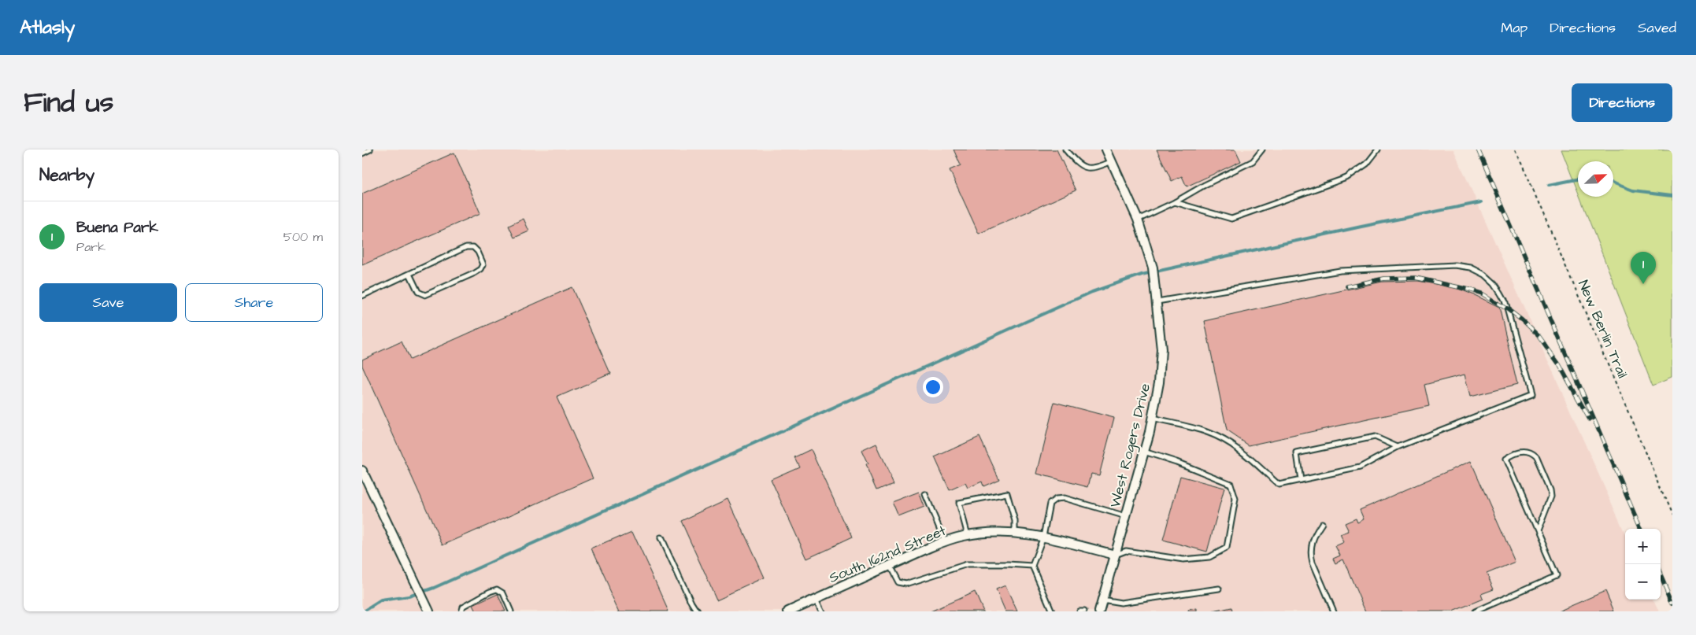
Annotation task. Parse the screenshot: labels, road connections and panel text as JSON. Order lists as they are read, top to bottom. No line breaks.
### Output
{"streets":{"street":["West Rogers Drive","South 162nd Street"],"path":["New Berlin Trail"]},"crossings":[["West Rogers Drive","South 162nd Street"]],"north":"top right","page":{"header":"Atlasly","nav":["Map","Directions","Saved"],"title":"Find us","buttons":["Directions",["Save","Share"]],"heading":"Nearby","list":[{"mark":"1","name":"Buena Park","note":"Park","value":"500 m"}],"pins":"1","map_buttons":["+","−"]}}
